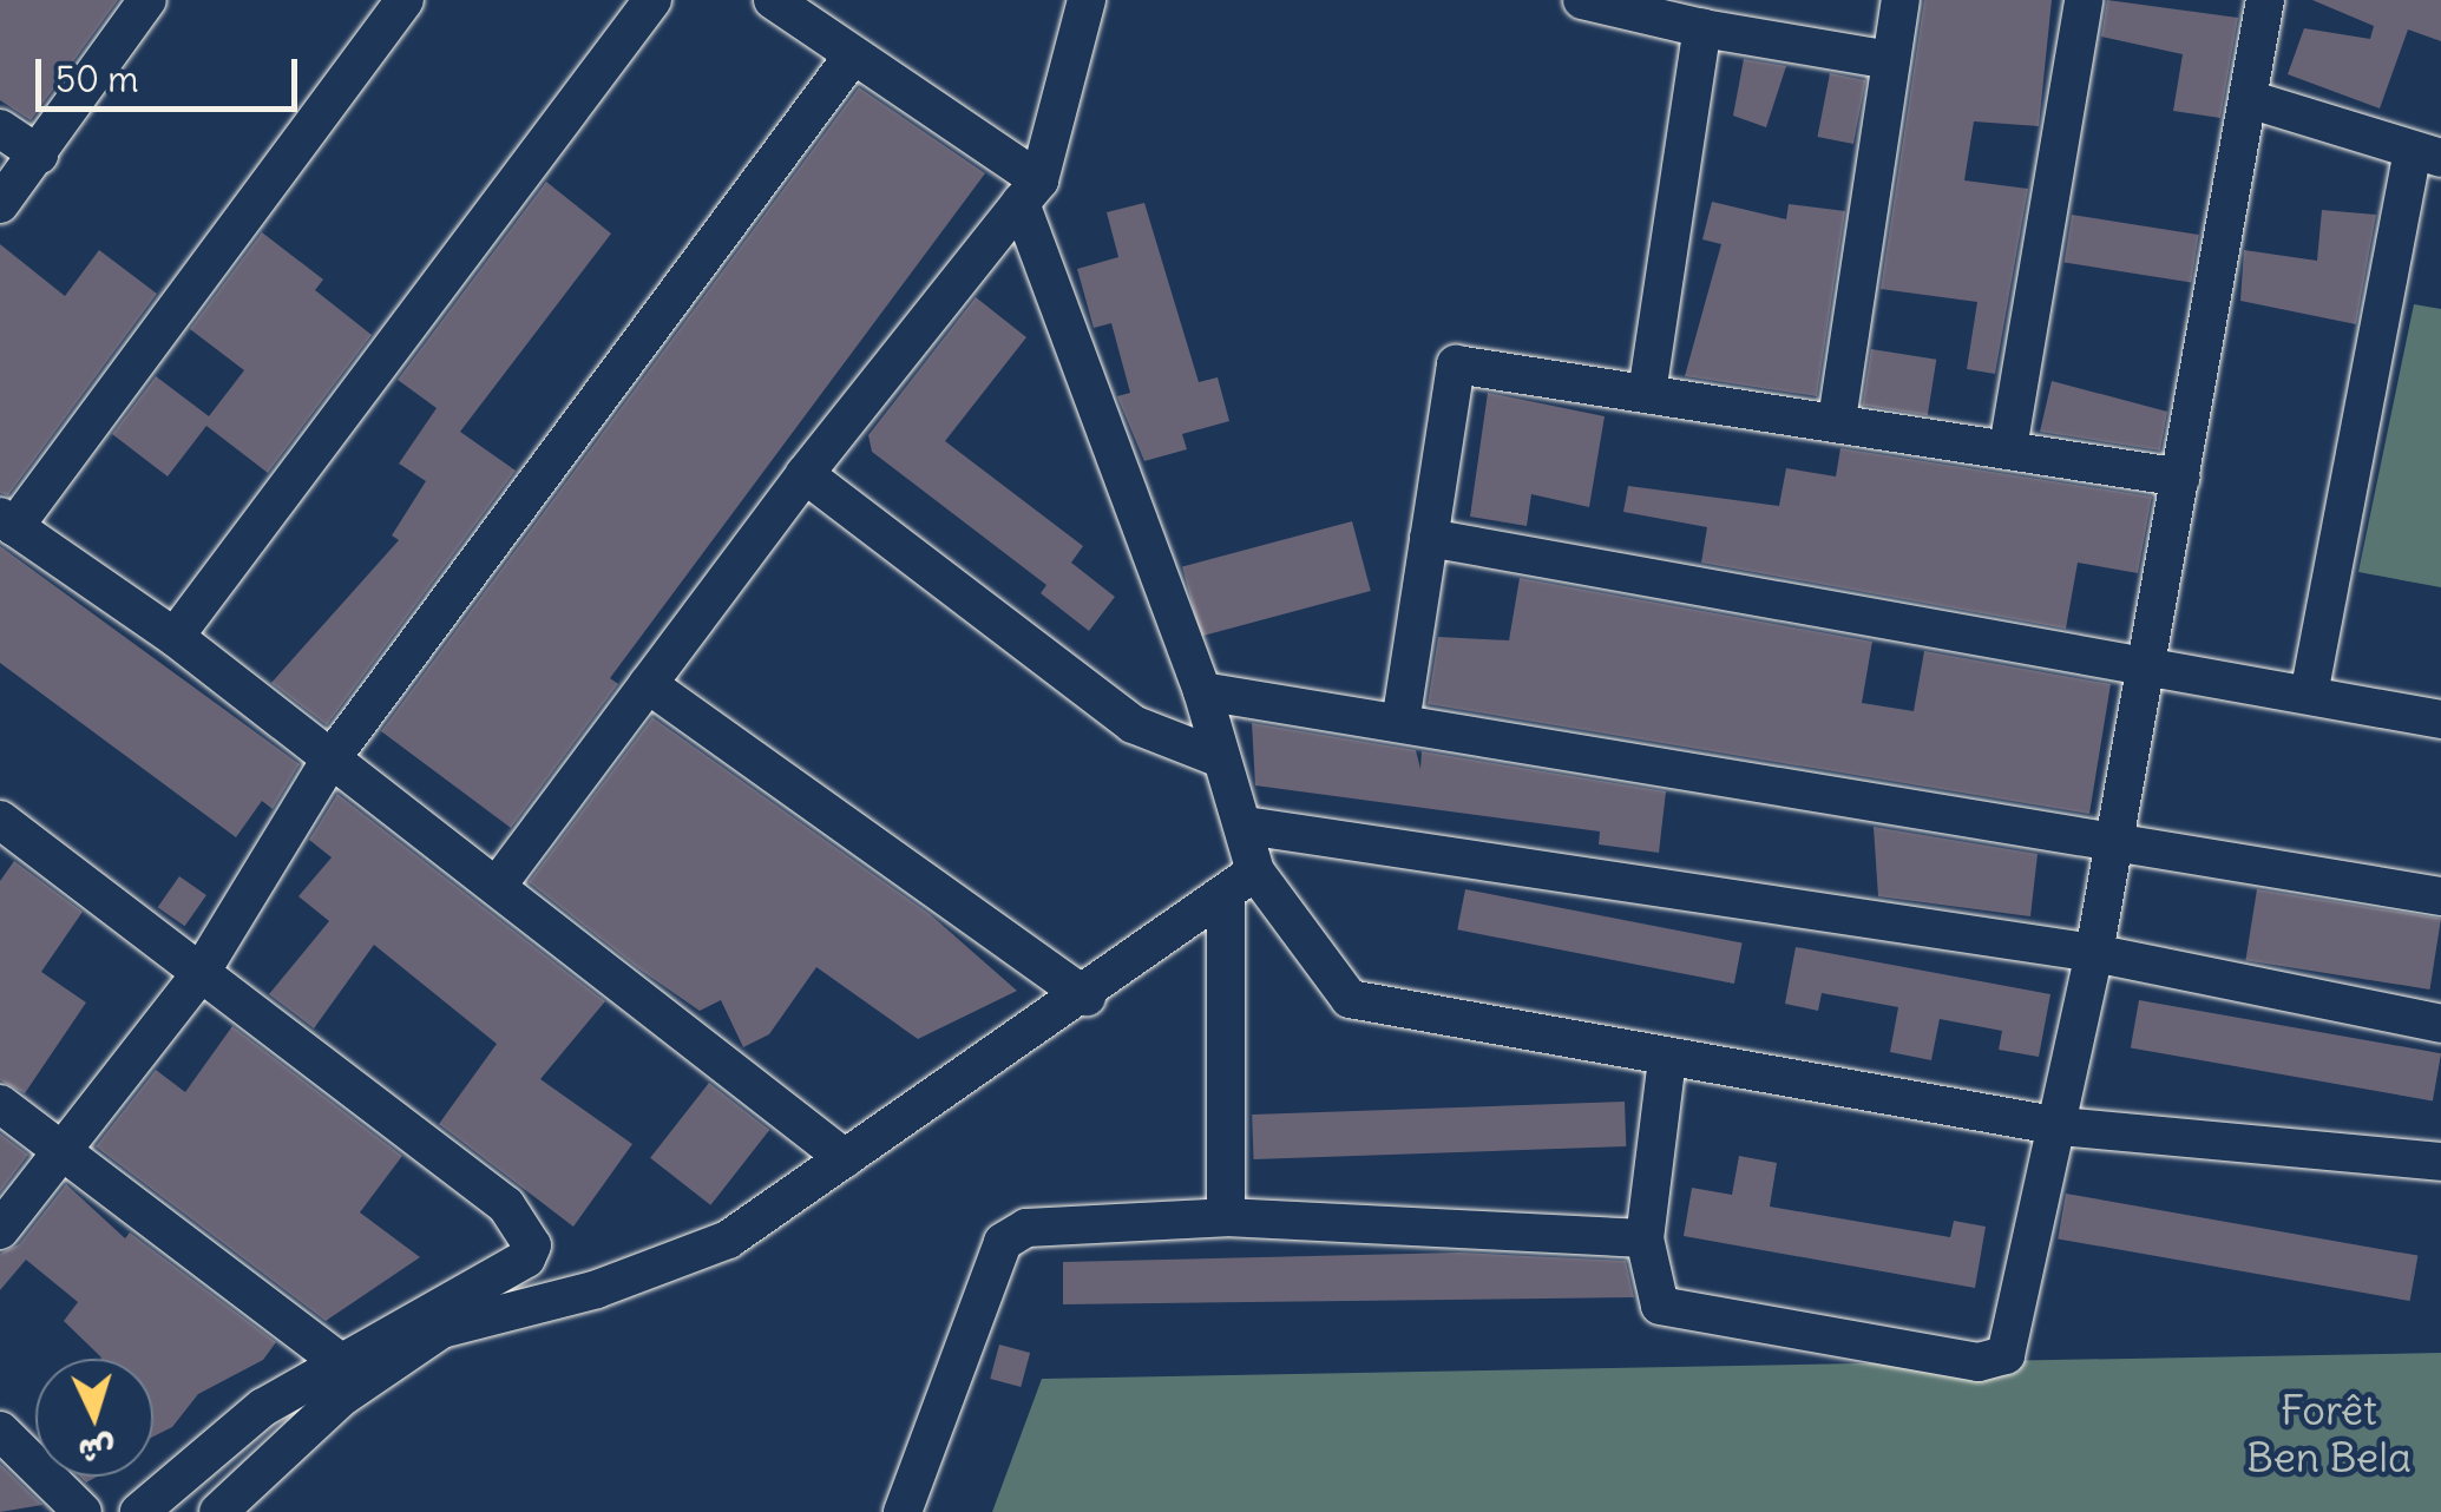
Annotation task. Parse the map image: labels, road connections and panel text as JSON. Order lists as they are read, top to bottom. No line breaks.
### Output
{"parks":["Forêt Ben Bela"],"scale_bar":"50 m","north":"bottom"}
